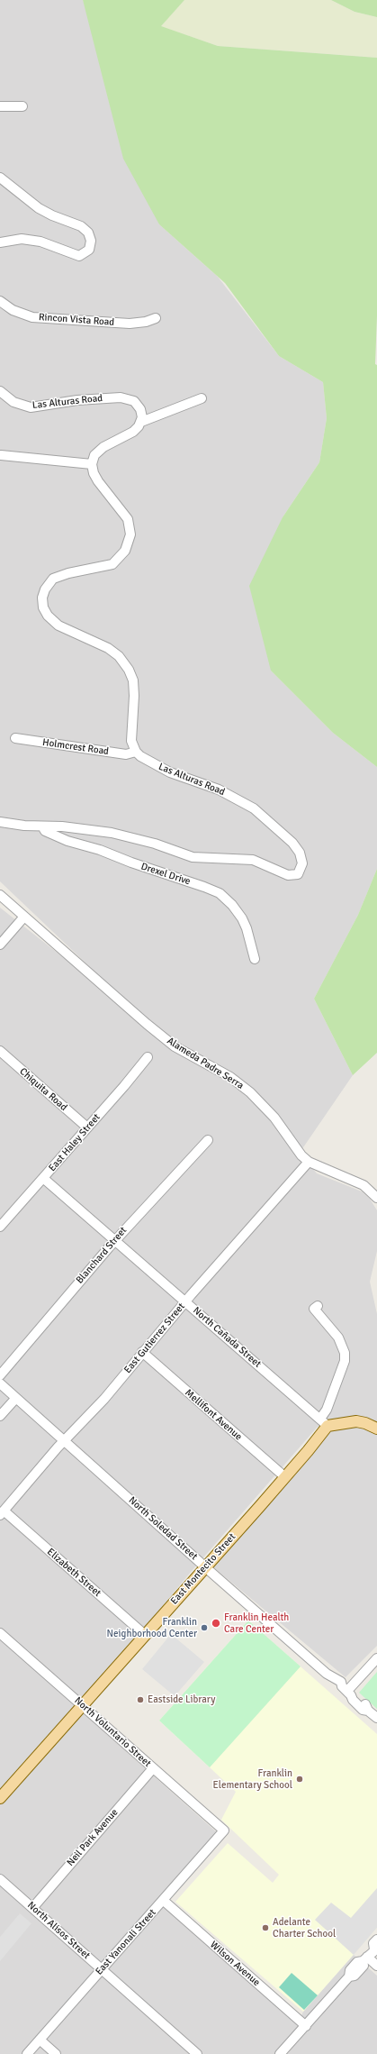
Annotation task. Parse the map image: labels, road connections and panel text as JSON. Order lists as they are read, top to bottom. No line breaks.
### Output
{"streets":{"main road":["East Montecito Street"],"street":["Rincon Vista Road","Las Alturas Road","Holmcrest Road","Drexel Drive","Alameda Padre Serra","Chiquita Road","East Haley Street","Blanchard Street","North Cañada Street","East Gutierrez Street","Mellifont Avenue","North Soledad Street","Elizabeth Street","North Voluntario Street","Neil Park Avenue","North Alisos Street","East Yanonali Street","Wilson Avenue"]},"crossings":[["Las Alturas Road","Holmcrest Road"],["Las Alturas Road","Drexel Drive"],["Alameda Padre Serra","East Gutierrez Street"],["Chiquita Road","East Haley Street"],["East Haley Street","North Cañada Street"],["Blanchard Street","North Cañada Street"],["North Cañada Street","East Gutierrez Street"],["North Cañada Street","East Montecito Street"],["East Gutierrez Street","Mellifont Avenue"],["East Gutierrez Street","North Soledad Street"],["East Gutierrez Street","Elizabeth Street"],["Mellifont Avenue","East Montecito Street"],["North Soledad Street","East Montecito Street"],["East Montecito Street","Elizabeth Street"],["East Montecito Street","North Voluntario Street"],["North Voluntario Street","Neil Park Avenue"],["North Voluntario Street","East Yanonali Street"],["Neil Park Avenue","North Alisos Street"],["North Alisos Street","East Yanonali Street"],["East Yanonali Street","Wilson Avenue"]],"places":["Franklin Health Care Center","Franklin Neighborhood Center","Eastside Library","Franklin Elementary School","Adelante Charter School"]}
